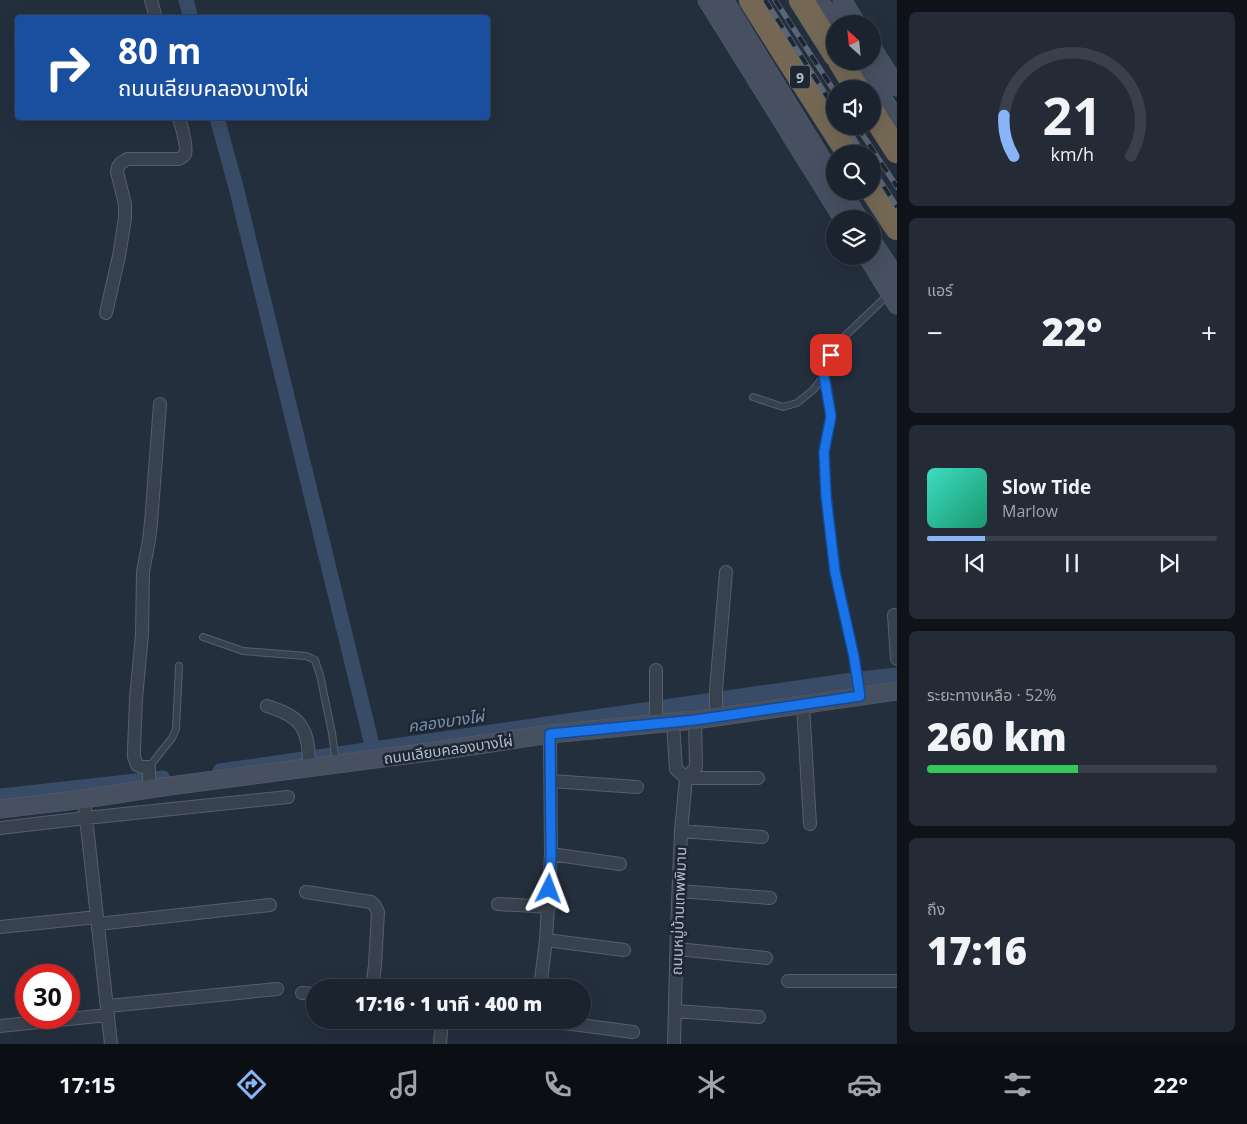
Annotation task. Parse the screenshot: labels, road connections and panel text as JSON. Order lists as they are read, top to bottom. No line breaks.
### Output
{"streets":{"highway":["9"],"street":["ถนนเลียบคลองบางไผ่","ถนนหมู่บ้านเทพพิมาน"]},"crossings":[["ถนนเลียบคลองบางไผ่","ถนนหมู่บ้านเทพพิมาน"]],"water":["คลองบางไผ่"],"north":"top left","page":{"turn":["80 m","ถนนเลียบคลองบางไผ่"],"tile":["แอร์",["ระยะทางเหลือ · 52%","260 km"],["ถึง","17:16"]],"heat":["−","22°","+"],"song":["Slow Tide","Marlow"],"limit":"30","trip":"17:16 · 1 นาที · 400 m","tabs":["17:15","22°"],"gauge":["21","km/h"]}}
